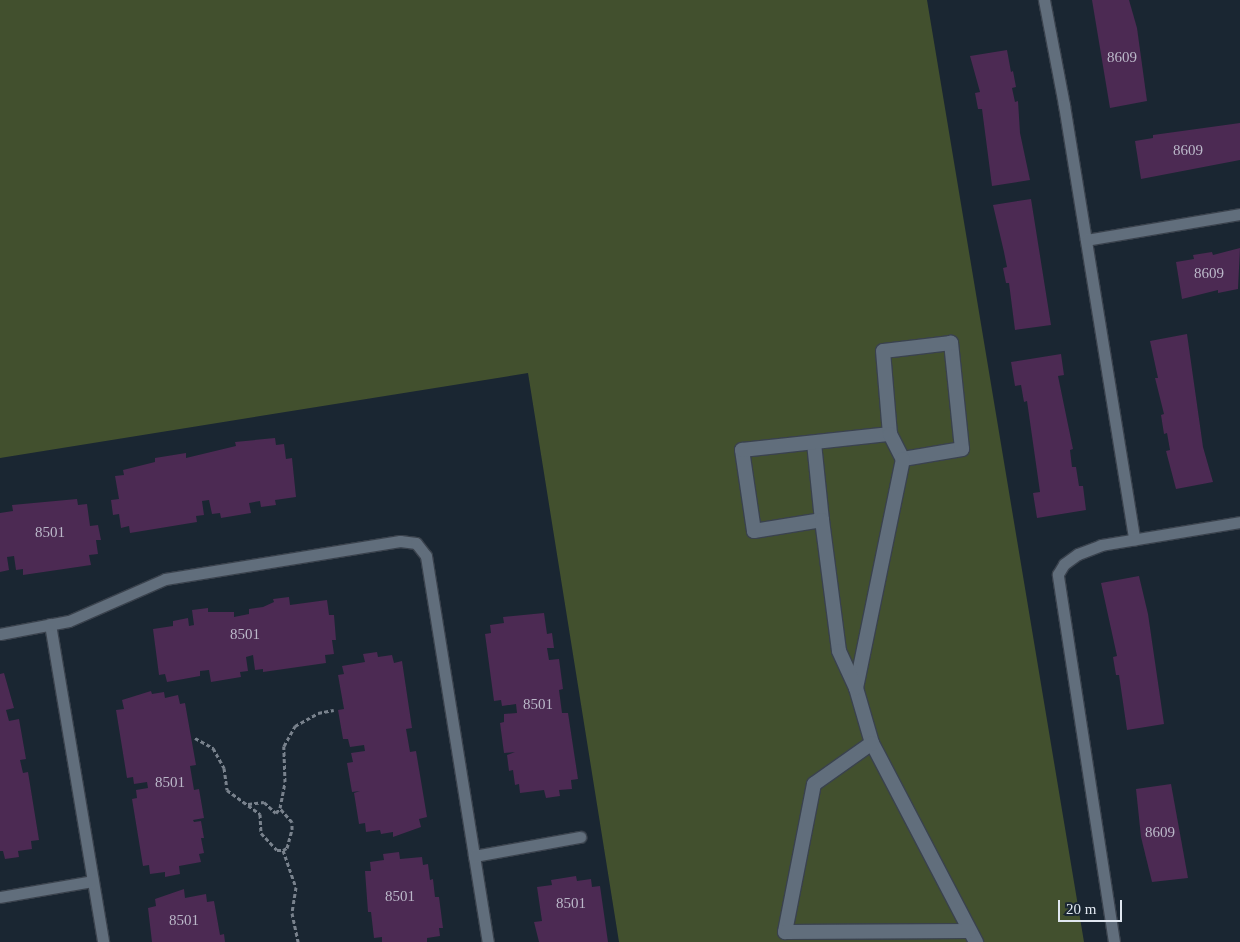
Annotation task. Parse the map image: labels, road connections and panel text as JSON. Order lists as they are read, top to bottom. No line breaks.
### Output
{"house_numbers":["8609","8609","8609","8501","8501","8501","8501","8609","8501","8501","8501"],"scale_bar":"20 m"}
